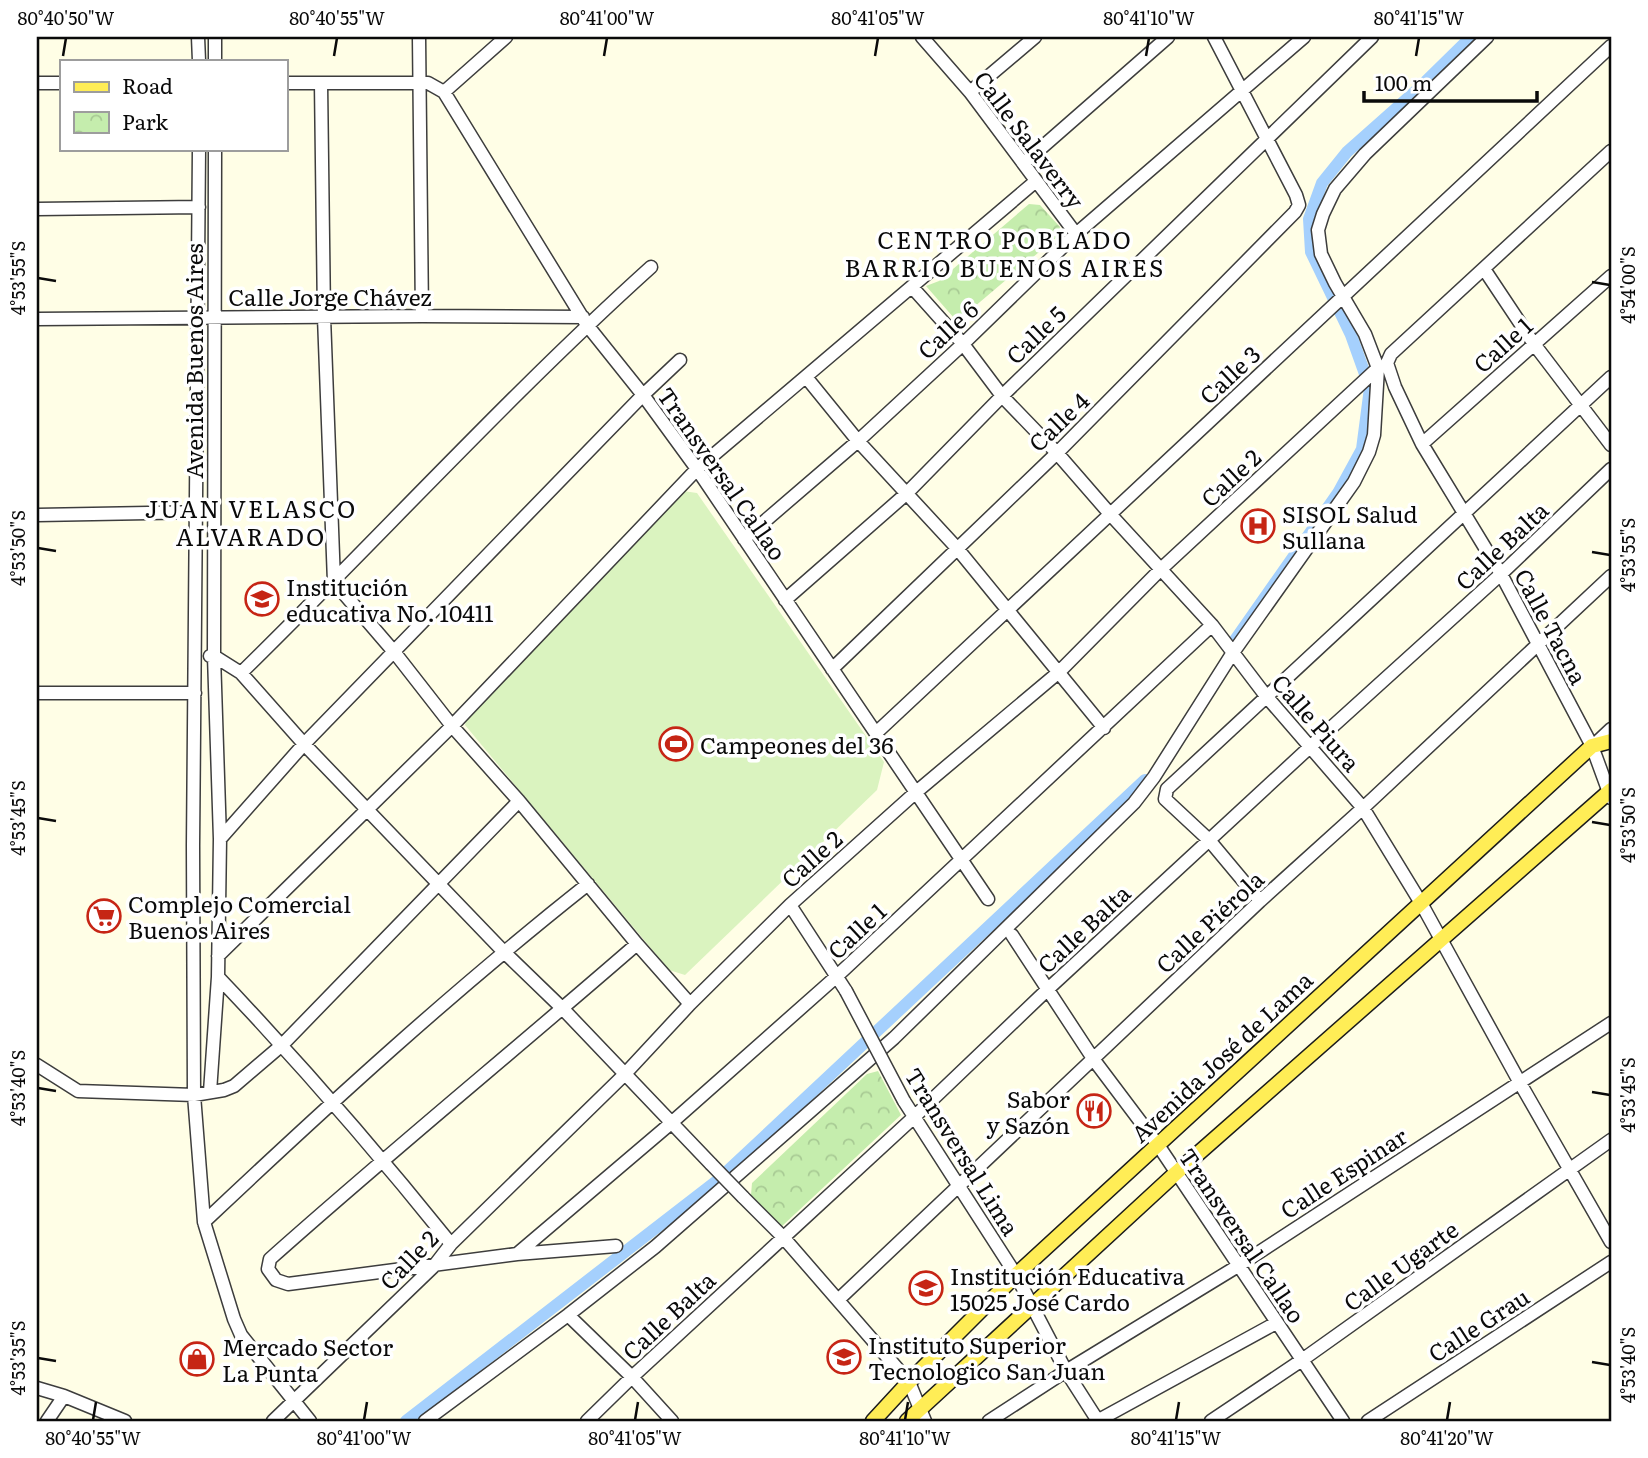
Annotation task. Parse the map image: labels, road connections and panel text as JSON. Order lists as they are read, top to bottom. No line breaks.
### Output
{"streets":{"main road":["Avenida José de Lama"],"street":["Calle Salaverry","Calle Jorge Chávez","Calle 6","Calle 5","Calle 1","Avenida Buenos Aires","Calle 3","Calle 4","Transversal Callao","Calle 2","Calle Balta","Calle Tacna","Calle Piura","Calle Piérola","Transversal Lima","Calle Espinar","Calle Ugarte","Calle Grau"]},"crossings":[["Calle Salaverry","Calle 6"],["Calle Jorge Chávez","Avenida Buenos Aires"],["Calle Jorge Chávez","Transversal Callao"],["Calle 6","Transversal Callao"],["Calle 6","Calle Piura"],["Calle 5","Calle 4"],["Calle 5","Transversal Callao"],["Calle 5","Calle Piura"],["Calle 1","Transversal Callao"],["Calle 1","Calle Tacna"],["Calle 1","Calle Piura"],["Calle 1","Transversal Lima"],["Avenida Buenos Aires","Calle 2"],["Calle 3","Transversal Callao"],["Calle 3","Calle Piura"],["Calle 4","Transversal Callao"],["Calle 4","Calle Piura"],["Transversal Callao","Calle 2"],["Transversal Callao","Calle Balta"],["Transversal Callao","Calle Piérola"],["Transversal Callao","Avenida José de Lama"],["Transversal Callao","Calle Espinar"],["Transversal Callao","Calle Ugarte"],["Calle 2","Calle Piura"],["Calle 2","Transversal Lima"],["Calle Balta","Calle Tacna"],["Calle Balta","Calle Piura"],["Calle Balta","Transversal Lima"],["Calle Tacna","Calle Piérola"],["Calle Tacna","Avenida José de Lama"],["Calle Piura","Calle Piérola"],["Calle Piura","Avenida José de Lama"],["Calle Piura","Calle Espinar"],["Calle Piura","Calle Ugarte"],["Calle Piérola","Transversal Lima"],["Avenida José de Lama","Transversal Lima"],["Transversal Lima","Calle Espinar"]],"districts":["CENTRO POBLADO BARRIO BUENOS AIRES","JUAN VELASCO ALVARADO"],"places":{"hospital":["SISOL Salud Sullana"],"school or university":["Institución educativa No. 10411","Institución Educativa 15025 José Cardo","Instituto Superior Tecnologico San Juan"],"sports":["Campeones del 36"],"supermarket":["Complejo Comercial Buenos Aires"],"restaurant":["Sabor y Sazón"],"shop":["Mercado Sector La Punta"]},"legend":["Road","Park"],"scale_bar":"100 m","coordinates":["80°40'50\"W","80°40'55\"W","80°41'00\"W","80°41'05\"W","80°41'10\"W","80°41'15\"W","4°53'55\"S","4°54'00\"S","4°53'50\"S","4°53'45\"S","4°53'40\"S","4°53'35\"S","80°41'20\"W"]}
